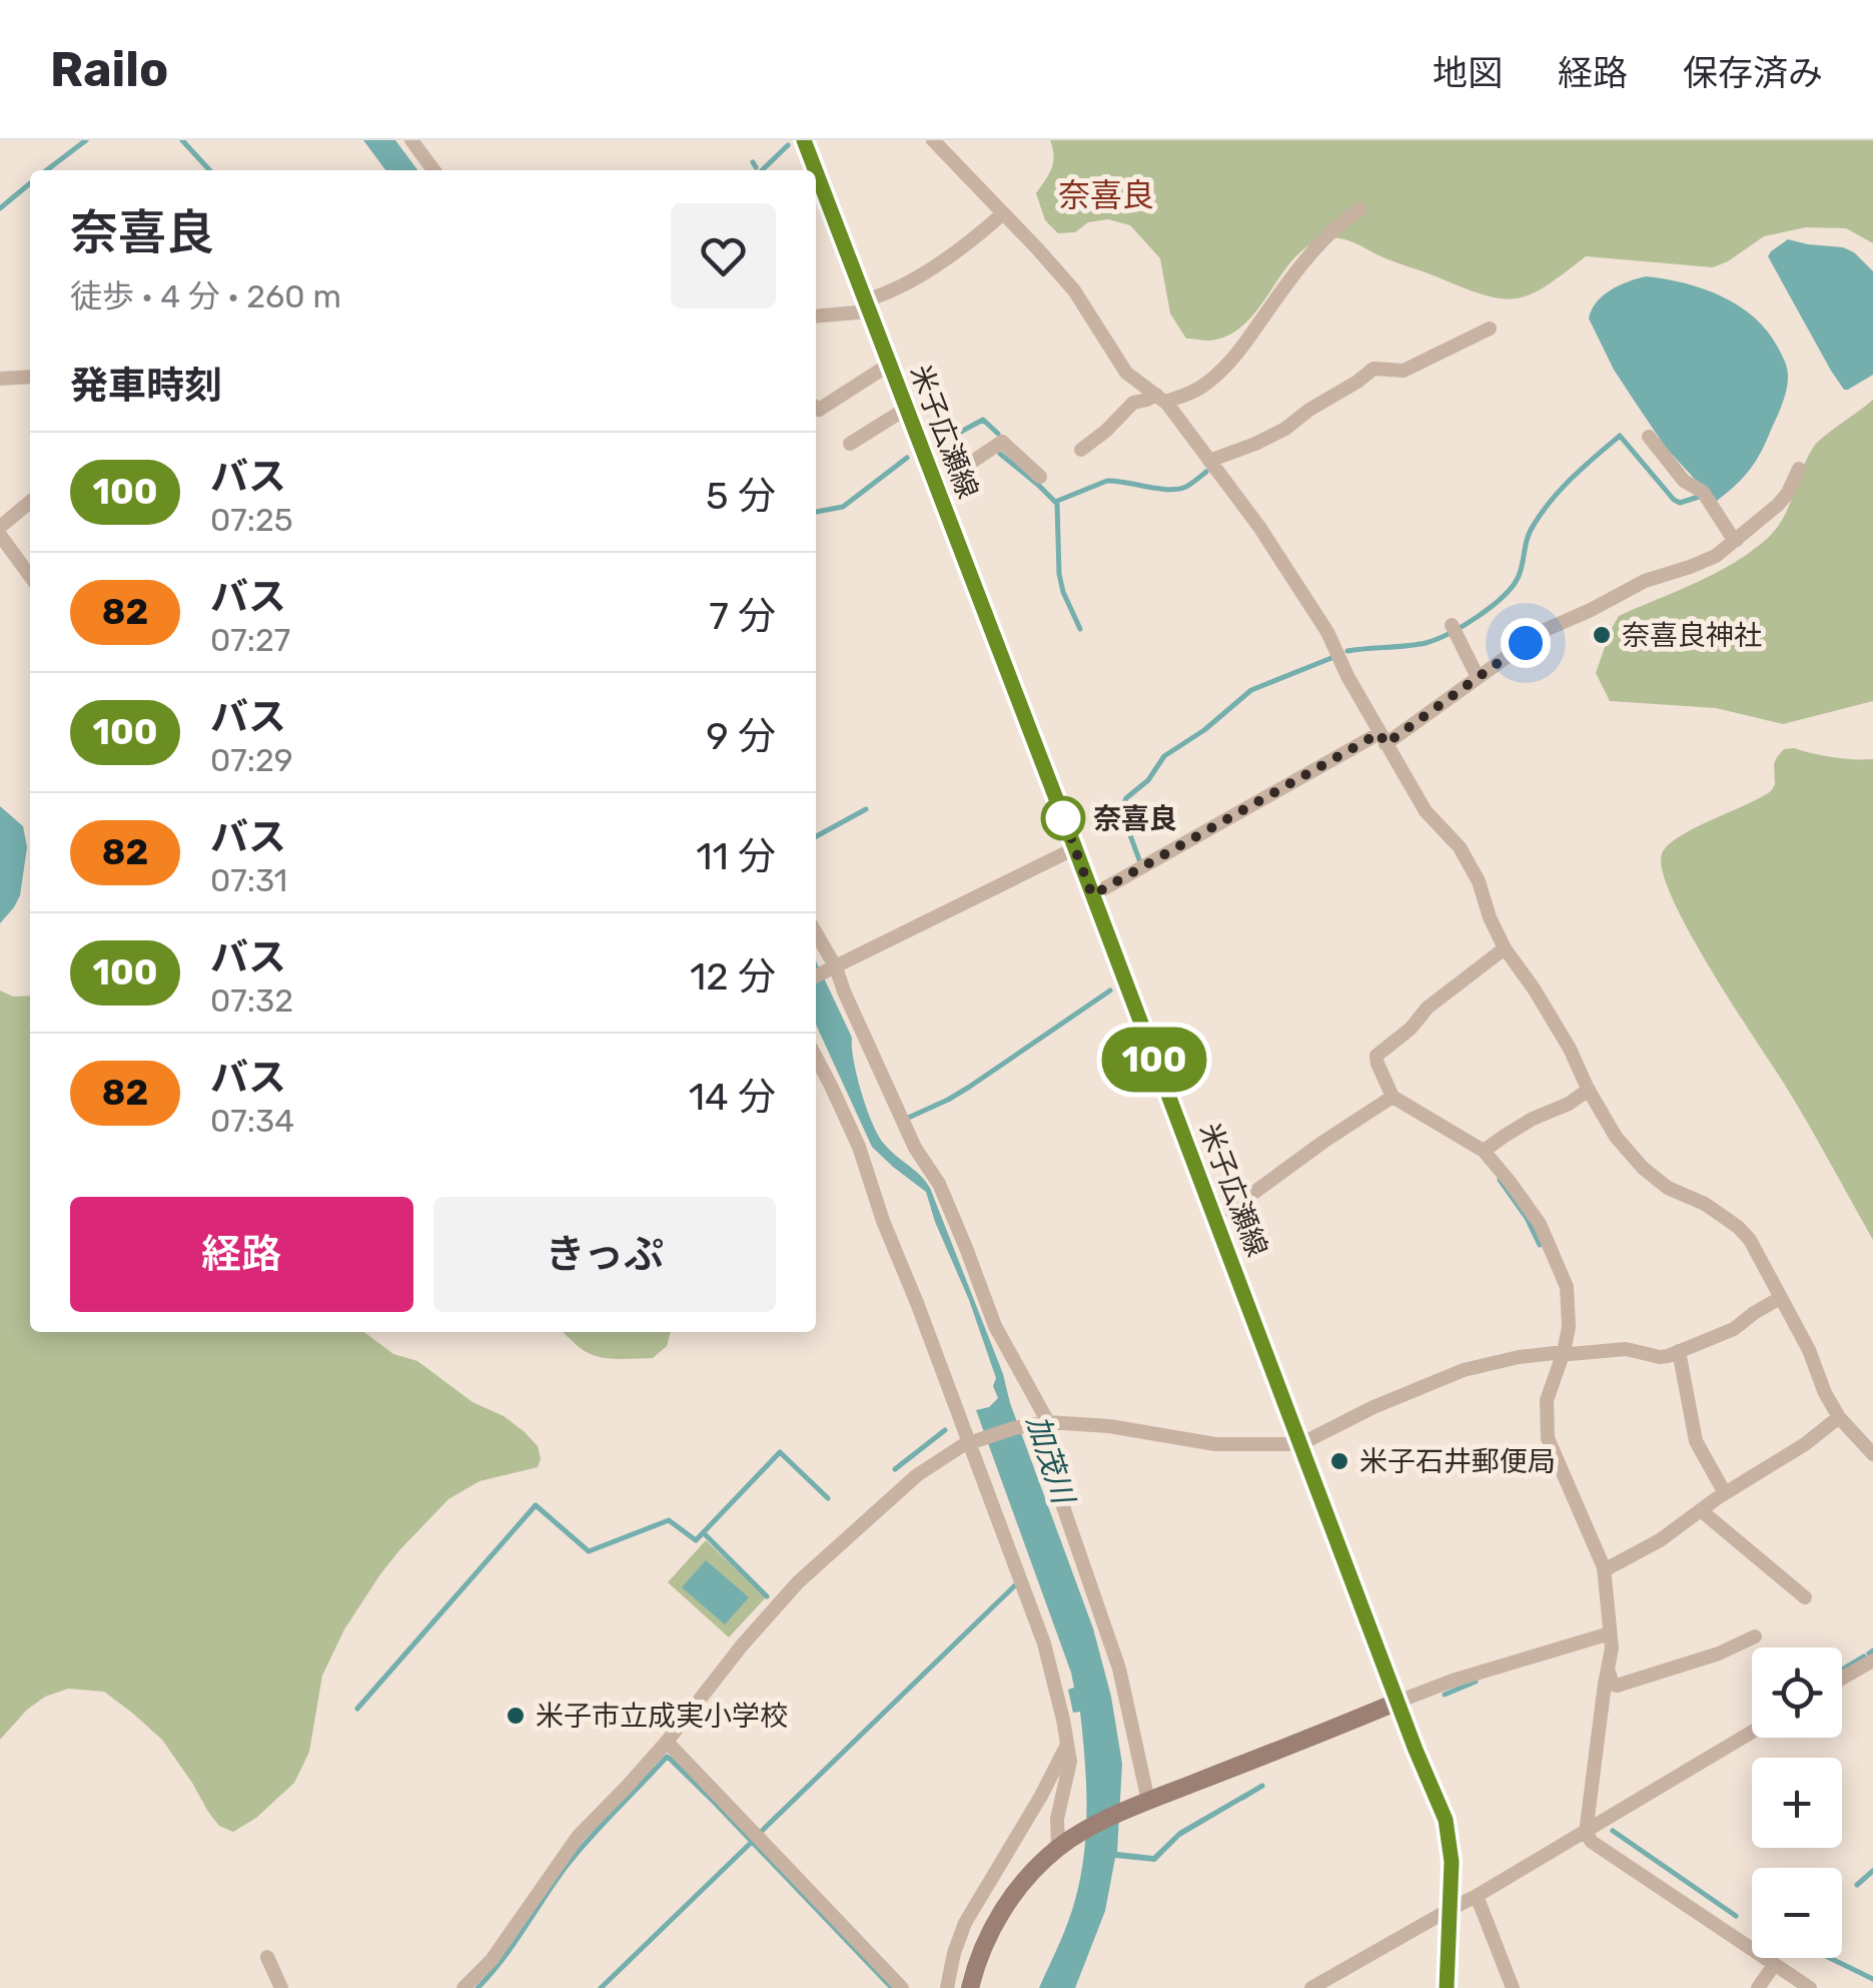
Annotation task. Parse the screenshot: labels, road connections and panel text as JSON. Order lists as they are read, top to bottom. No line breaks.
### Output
{"streets":{"main road":["米子広瀬線"]},"districts":["奈喜良"],"water":["加茂川"],"places":["奈喜良神社","奈喜良","米子石井郵便局","米子市立成実小学校"],"lines":["bus line 100"],"page":{"header":"Railo","nav":["地図","経路","保存済み"],"on_map":"100","heading":[["奈喜良","徒歩 · 4 分 · 260 m"],"発車時刻"],"list":[{"mark":"100","name":"バス","note":"07:25","value":"5 分"},{"mark":"82","name":"バス","note":"07:27","value":"7 分"},{"mark":"100","name":"バス","note":"07:29","value":"9 分"},{"mark":"82","name":"バス","note":"07:31","value":"11 分"},{"mark":"100","name":"バス","note":"07:32","value":"12 分"},{"mark":"82","name":"バス","note":"07:34","value":"14 分"}],"buttons":["経路","きっぷ"],"map_buttons":["+","−"]}}
